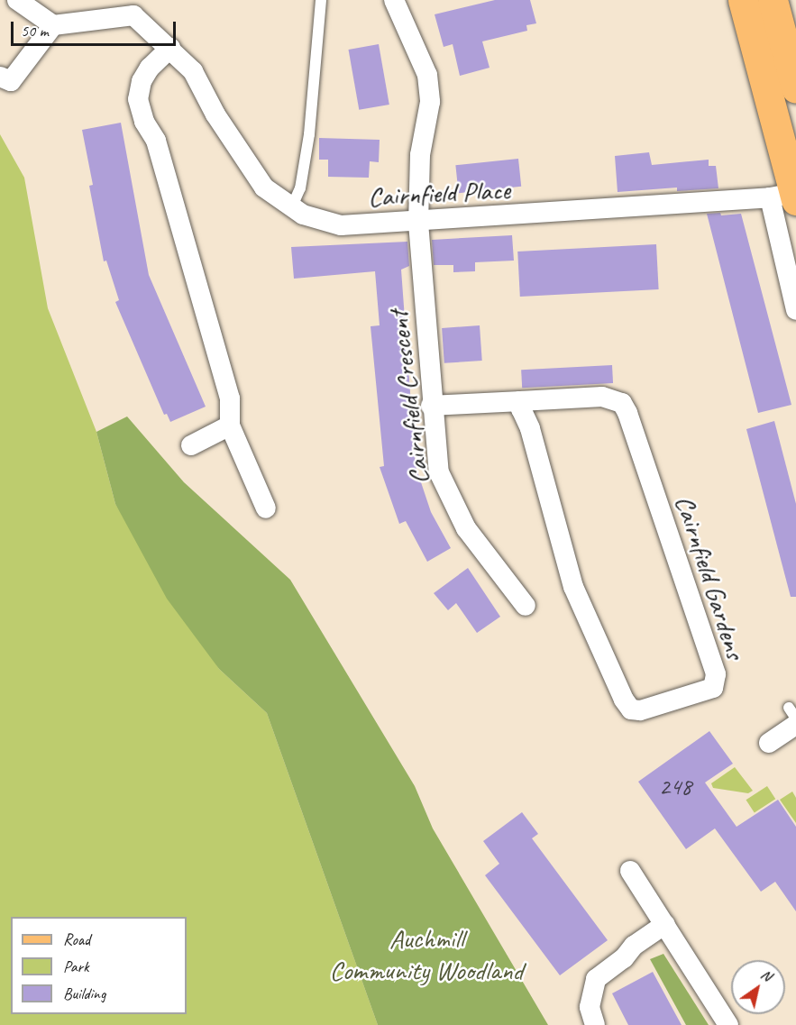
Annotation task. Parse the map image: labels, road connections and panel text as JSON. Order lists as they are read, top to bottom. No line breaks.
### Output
{"streets":{"street":["Cairnfield Place","Cairnfield Crescent","Cairnfield Gardens"]},"crossings":[["Cairnfield Place","Cairnfield Crescent"],["Cairnfield Crescent","Cairnfield Gardens"]],"parks":["Auchmill Community Woodland"],"house_numbers":["248"],"legend":["Road","Park","Building"],"scale_bar":"50 m","north":"top right"}
